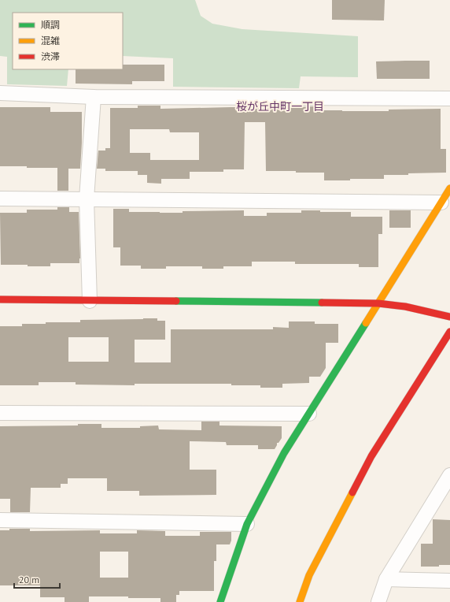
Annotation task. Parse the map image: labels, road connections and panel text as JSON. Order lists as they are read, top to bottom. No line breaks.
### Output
{"districts":["桜が丘中町一丁目"],"legend":["順調","混雑","渋滞"],"scale_bar":"20 m"}
